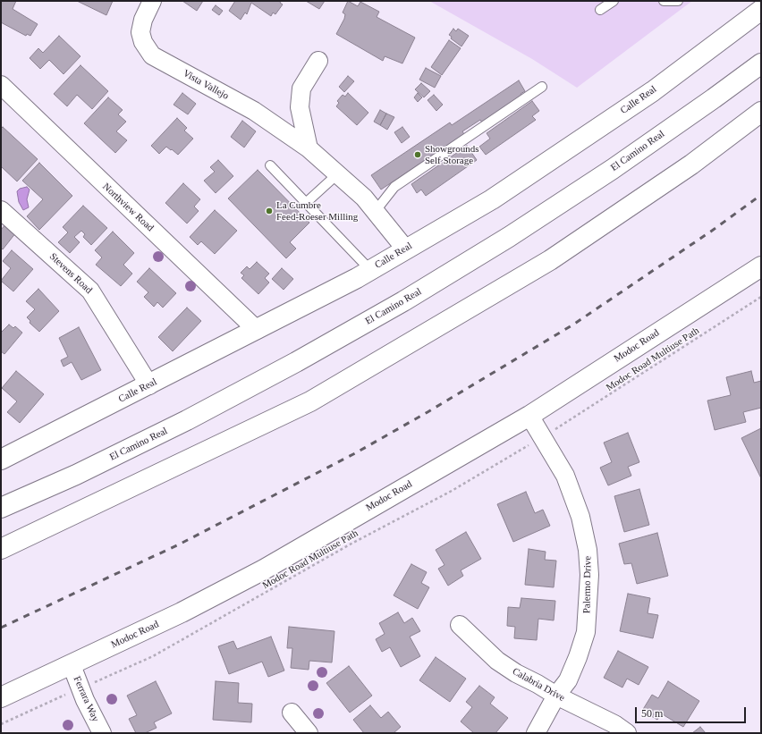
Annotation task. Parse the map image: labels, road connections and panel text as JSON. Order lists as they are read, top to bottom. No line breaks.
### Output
{"streets":{"main road":["Calle Real","El Camino Real","Modoc Road"],"street":["Vista Vallejo","Northview Road","Stevens Road","Palermo Drive","Calabria Drive","Ferrara Way"],"path":["Modoc Road Multiuse Path"]},"crossings":[["Vista Vallejo","Calle Real"],["Calle Real","Northview Road"],["Calle Real","Stevens Road"],["Modoc Road","Palermo Drive"],["Modoc Road","Ferrara Way"],["Palermo Drive","Calabria Drive"]],"places":["Showgrounds Self Storage","La Cumbre Feed-Roeser Milling"],"scale_bar":"50 m"}
